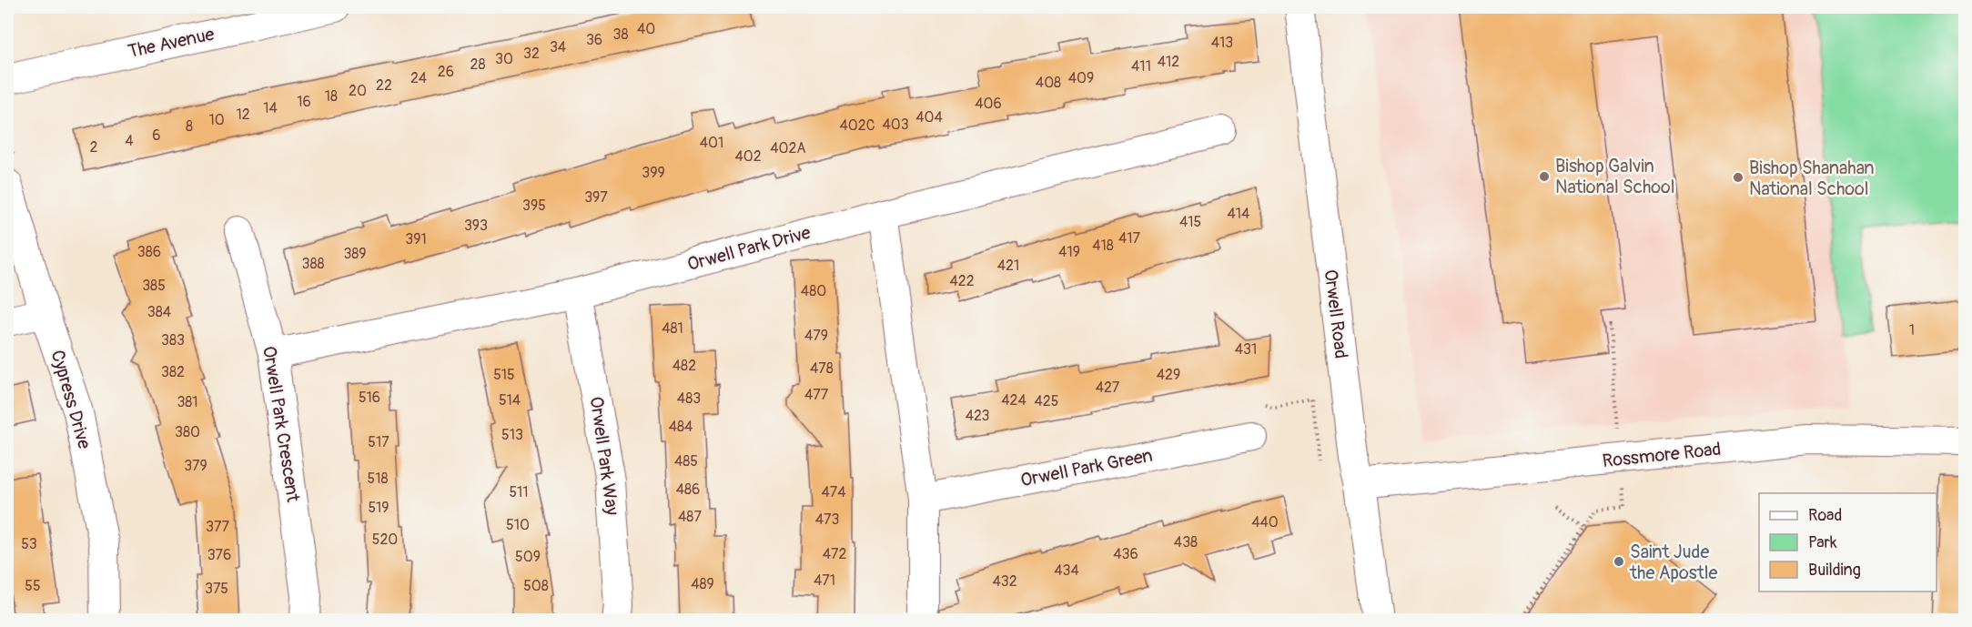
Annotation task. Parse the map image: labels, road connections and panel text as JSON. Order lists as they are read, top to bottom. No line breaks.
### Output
{"streets":{"street":["The Avenue","Orwell Park Drive","Orwell Road","Cypress Drive","Orwell Park Crescent","Rossmore Road","Orwell Park Way","Orwell Park Green"]},"crossings":[["Orwell Park Drive","Orwell Park Crescent"],["Orwell Park Drive","Orwell Park Way"],["Orwell Road","Rossmore Road"]],"places":["Bishop Galvin National School","Bishop Shanahan National School","Saint Jude the Apostle"],"house_numbers":["40","38","36","413","34","32","30","412","28","411","26","24","409","408","22","20","18","16","406","14","12","404","10","403","402C","8","6","4","401","2","402A","402","399","397","395","414","415","393","417","391","418","386","419","389","388","421","422","385","480","384","481","1","479","383","431","482","478","382","515","429","427","477","516","483","514","424","425","381","423","484","380","513","517","485","379","518","486","511","474","519","487","473","440","510","377","520","438","53","472","436","376","509","434","471","432","489","55","508","375"],"legend":["Road","Park","Building"]}
